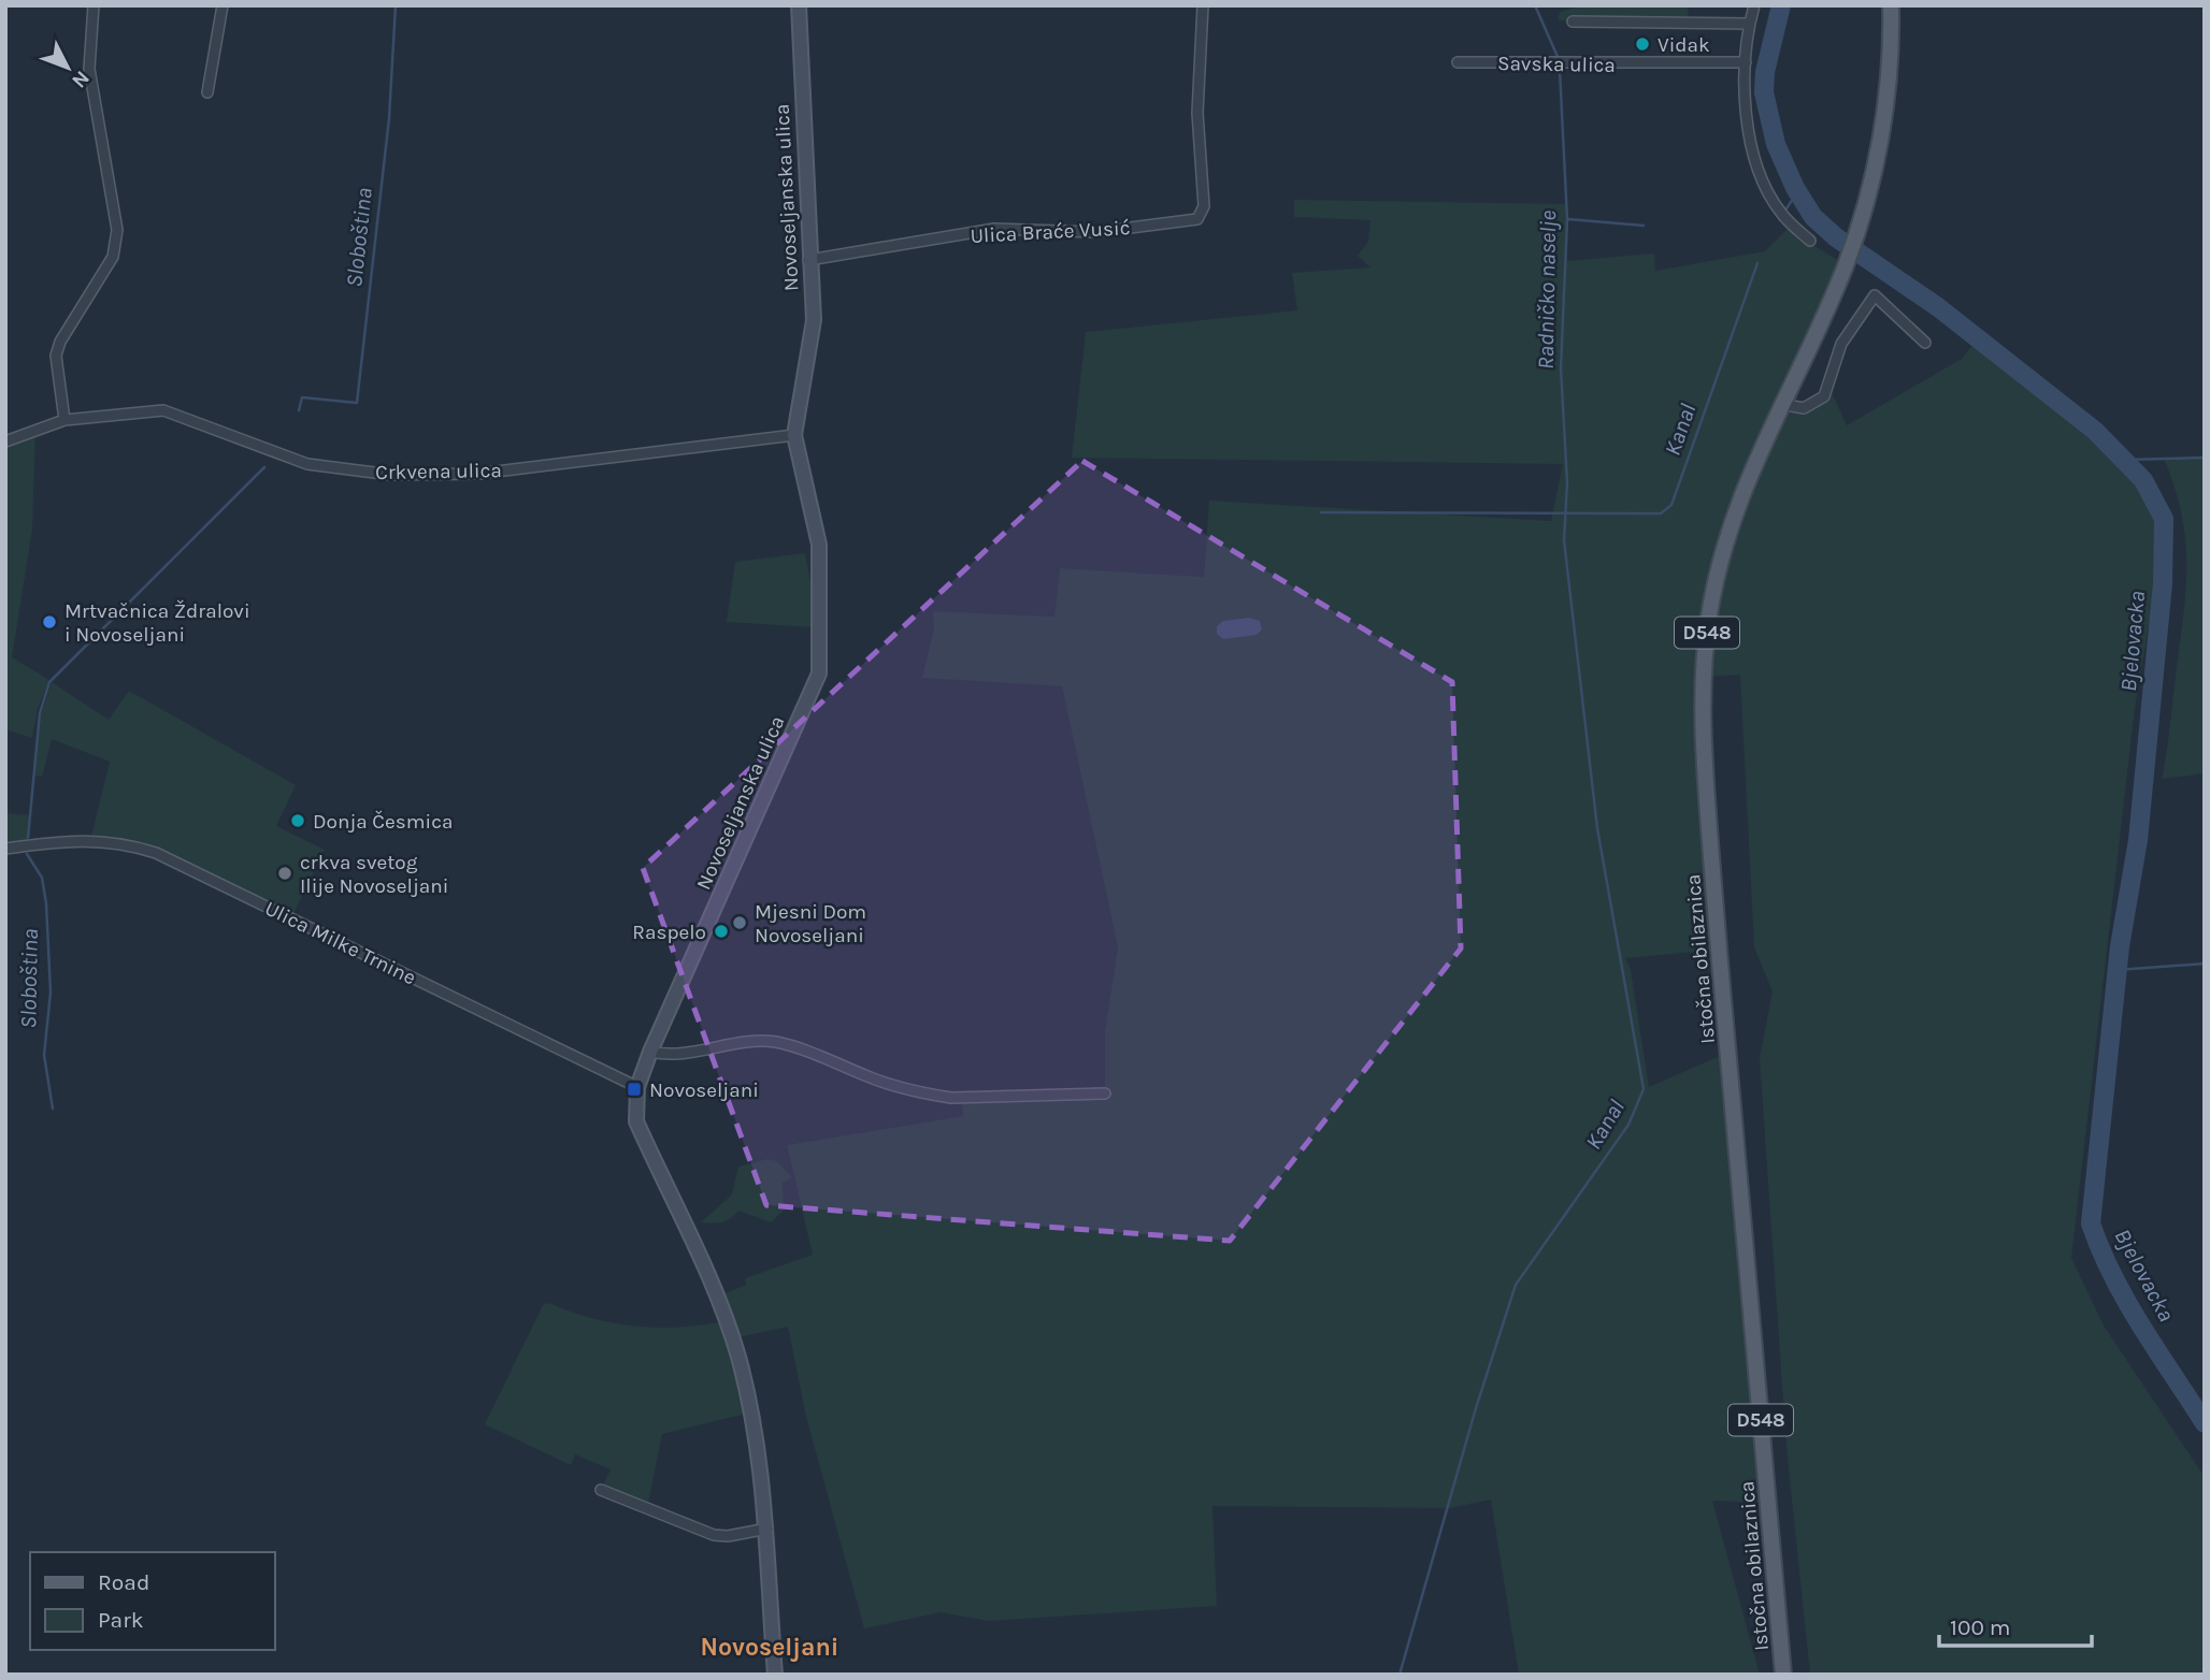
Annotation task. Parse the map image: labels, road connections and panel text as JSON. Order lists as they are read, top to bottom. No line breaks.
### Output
{"streets":{"main road":["Novoseljanska ulica","D548","Istočna obilaznica"],"street":["Savska ulica","Ulica Braće Vusić","Crkvena ulica","Ulica Milke Trnine"]},"crossings":[["Novoseljanska ulica","Ulica Braće Vusić"],["Novoseljanska ulica","Crkvena ulica"],["Novoseljanska ulica","Ulica Milke Trnine"]],"districts":["Novoseljani"],"water":["Sloboština","Radničko naselje","Kanal","Bjelovacka"],"places":{"other":["Vidak","Mrtvačnica Ždralovi i Novoseljani","Donja Česmica","crkva svetog Ilije Novoseljani","Mjesni Dom Novoseljani","Raspelo"],"transit":["Novoseljani"]},"legend":["Road","Park"],"scale_bar":"100 m","north":"bottom right"}
